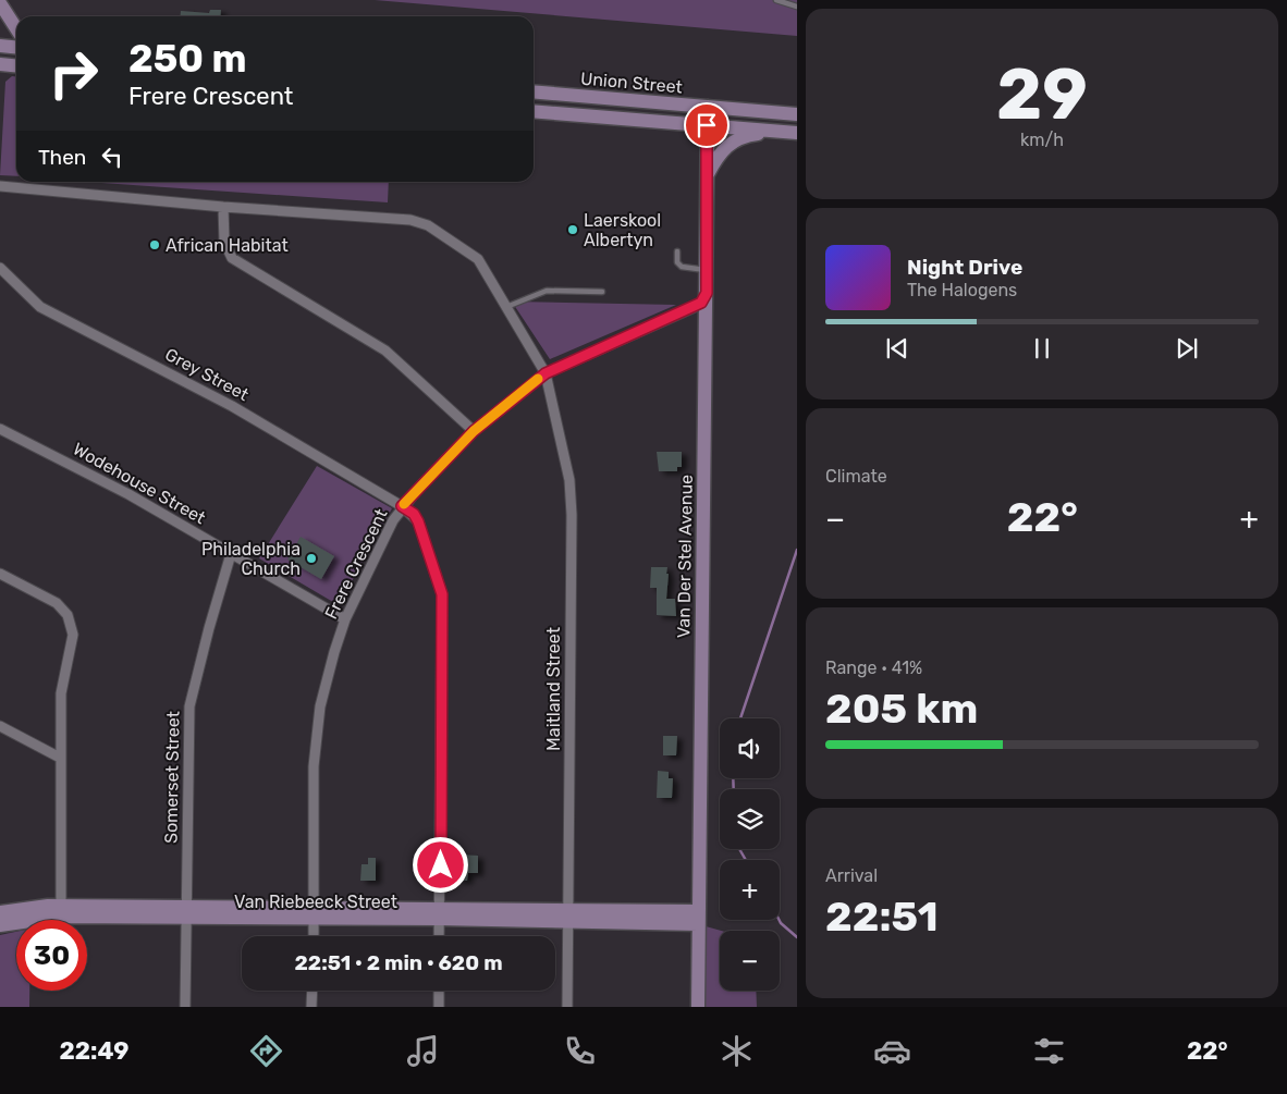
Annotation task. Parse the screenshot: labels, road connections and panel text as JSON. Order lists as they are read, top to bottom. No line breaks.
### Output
{"streets":{"street":["Union Street","Grey Street","Wodehouse Street","Van Der Stel Avenue","Frere Crescent","Maitland Street","Somerset Street","Van Riebeeck Street"]},"crossings":[["Union Street","Van Der Stel Avenue"],["Grey Street","Frere Crescent"],["Grey Street","Van Riebeeck Street"],["Wodehouse Street","Frere Crescent"],["Wodehouse Street","Somerset Street"],["Van Der Stel Avenue","Frere Crescent"],["Van Der Stel Avenue","Van Riebeeck Street"],["Frere Crescent","Maitland Street"],["Frere Crescent","Van Riebeeck Street"],["Maitland Street","Van Riebeeck Street"],["Somerset Street","Van Riebeeck Street"]],"places":["Laerskool Albertyn","African Habitat","Philadelphia Church"],"page":{"tile":[["29","km/h"],"Climate",["Range · 41%","205 km"],["Arrival","22:51"]],"turn":["250 m","Frere Crescent"],"then":"Then","song":["Night Drive","The Halogens"],"heat":["−","22°","+"],"map_buttons":["+","−"],"limit":"30","trip":"22:51 · 2 min · 620 m","tabs":["22:49","22°"]}}
